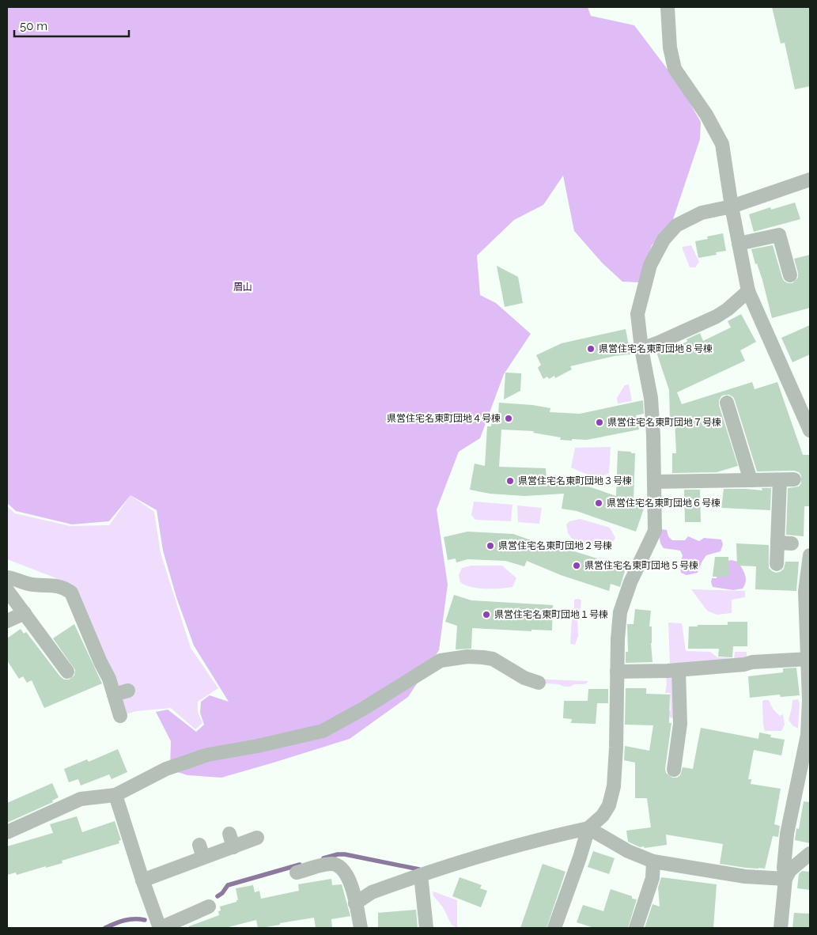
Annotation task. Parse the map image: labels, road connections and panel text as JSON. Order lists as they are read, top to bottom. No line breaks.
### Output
{"parks":["眉山"],"places":["県営住宅名東町団地８号棟","県営住宅名東町団地４号棟","県営住宅名東町団地７号棟","県営住宅名東町団地３号棟","県営住宅名東町団地６号棟","県営住宅名東町団地２号棟","県営住宅名東町団地５号棟","県営住宅名東町団地１号棟"],"scale_bar":"50 m"}
